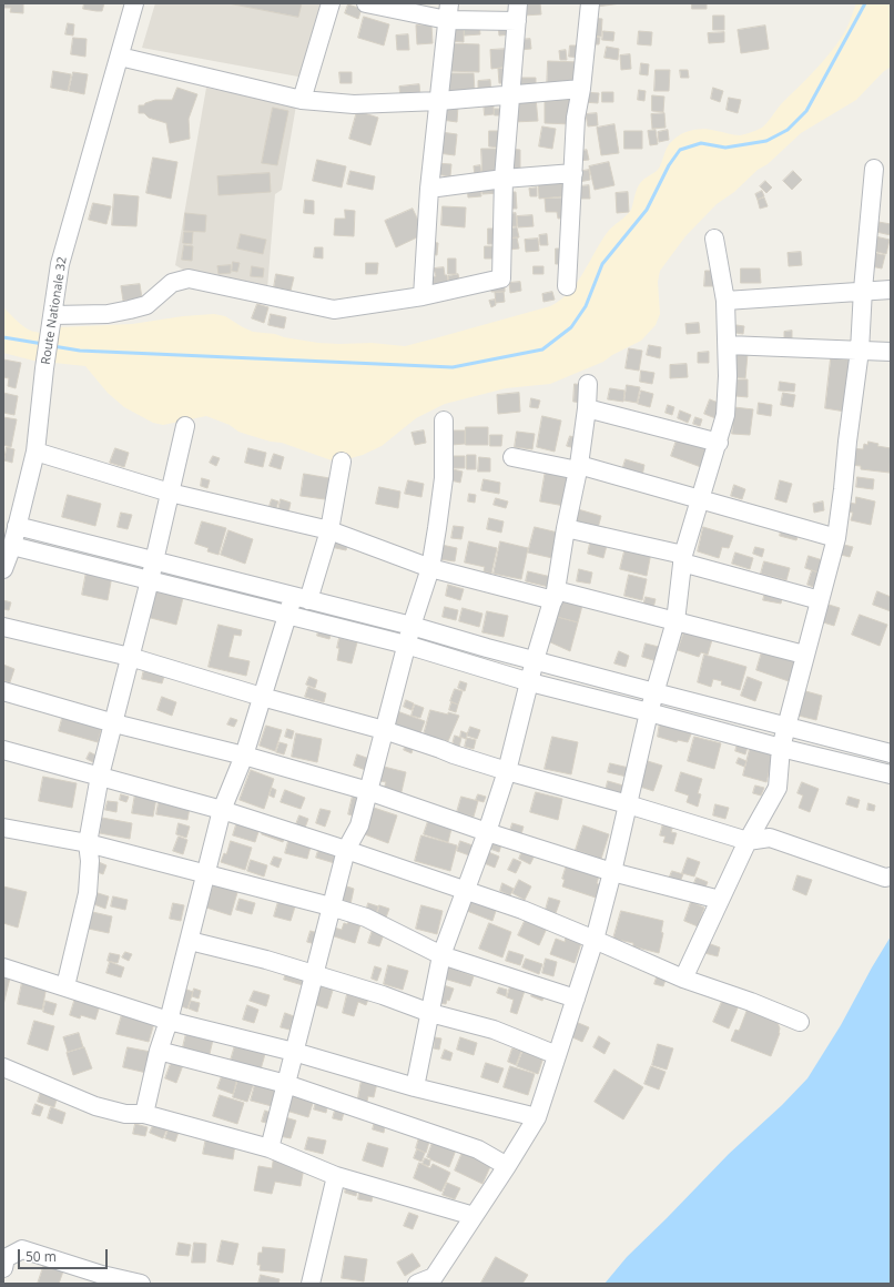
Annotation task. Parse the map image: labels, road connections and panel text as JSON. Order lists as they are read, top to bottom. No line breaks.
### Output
{"streets":{"street":["Route Nationale 32"]},"scale_bar":"50 m"}
